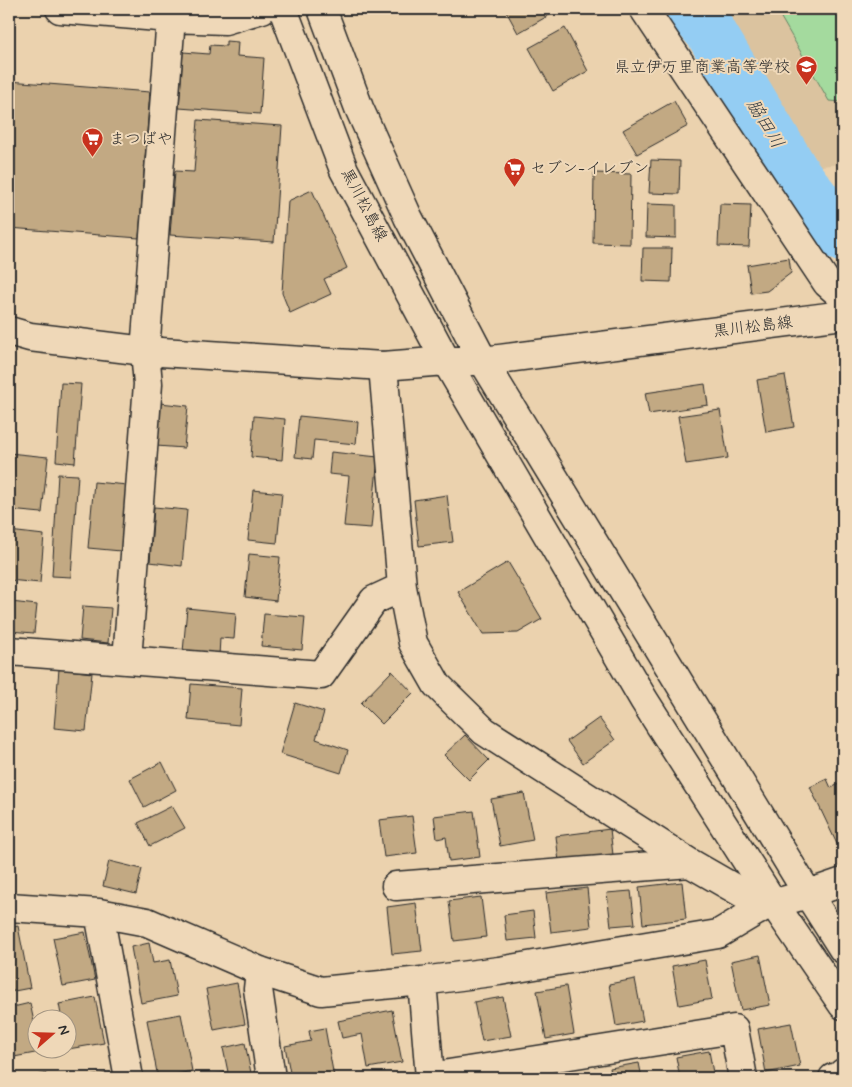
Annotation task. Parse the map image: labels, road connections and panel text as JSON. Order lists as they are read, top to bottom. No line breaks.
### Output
{"streets":{"street":["黒川松島線"]},"water":["脇田川"],"places":{"school or university":["県立伊万里商業高等学校"],"supermarket":["まつばや","セブン-イレブン"]},"north":"right"}
